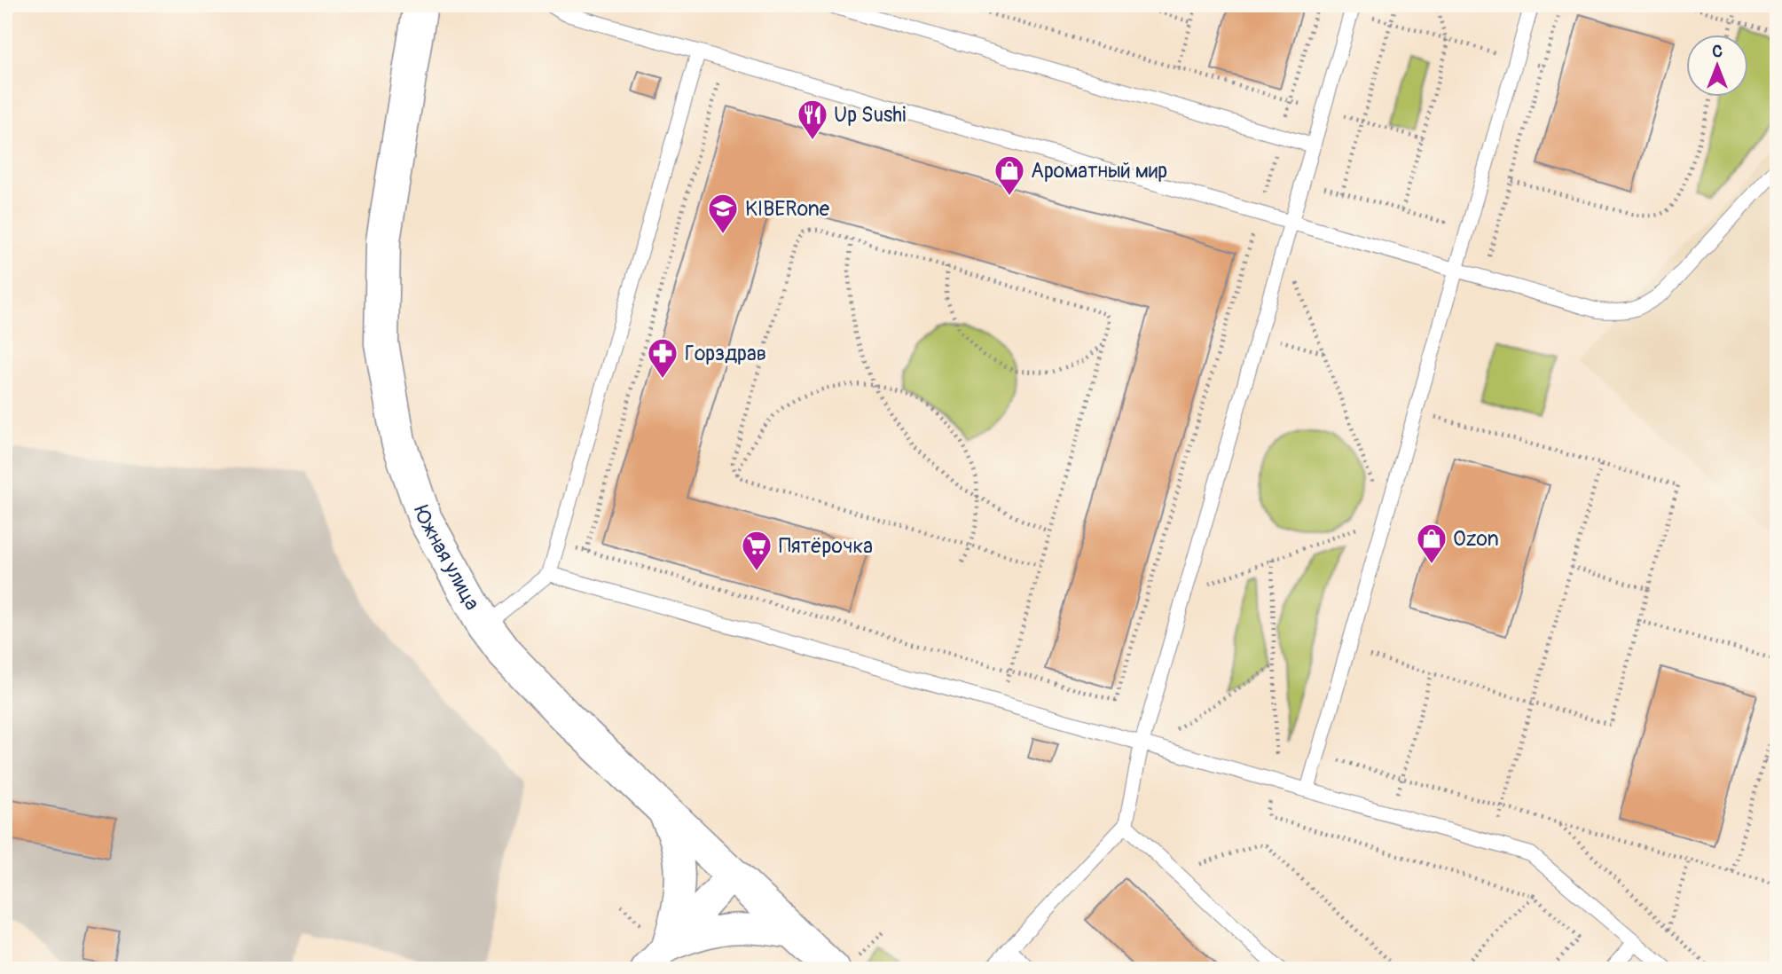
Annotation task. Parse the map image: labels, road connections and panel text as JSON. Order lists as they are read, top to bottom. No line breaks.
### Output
{"streets":{"street":["Южная улица"]},"places":{"restaurant":["Up Sushi"],"shop":["Ароматный мир","Ozon"],"school or university":["KIBERone"],"pharmacy":["Горздрав"],"supermarket":["Пятёрочка"]},"north":"top"}
